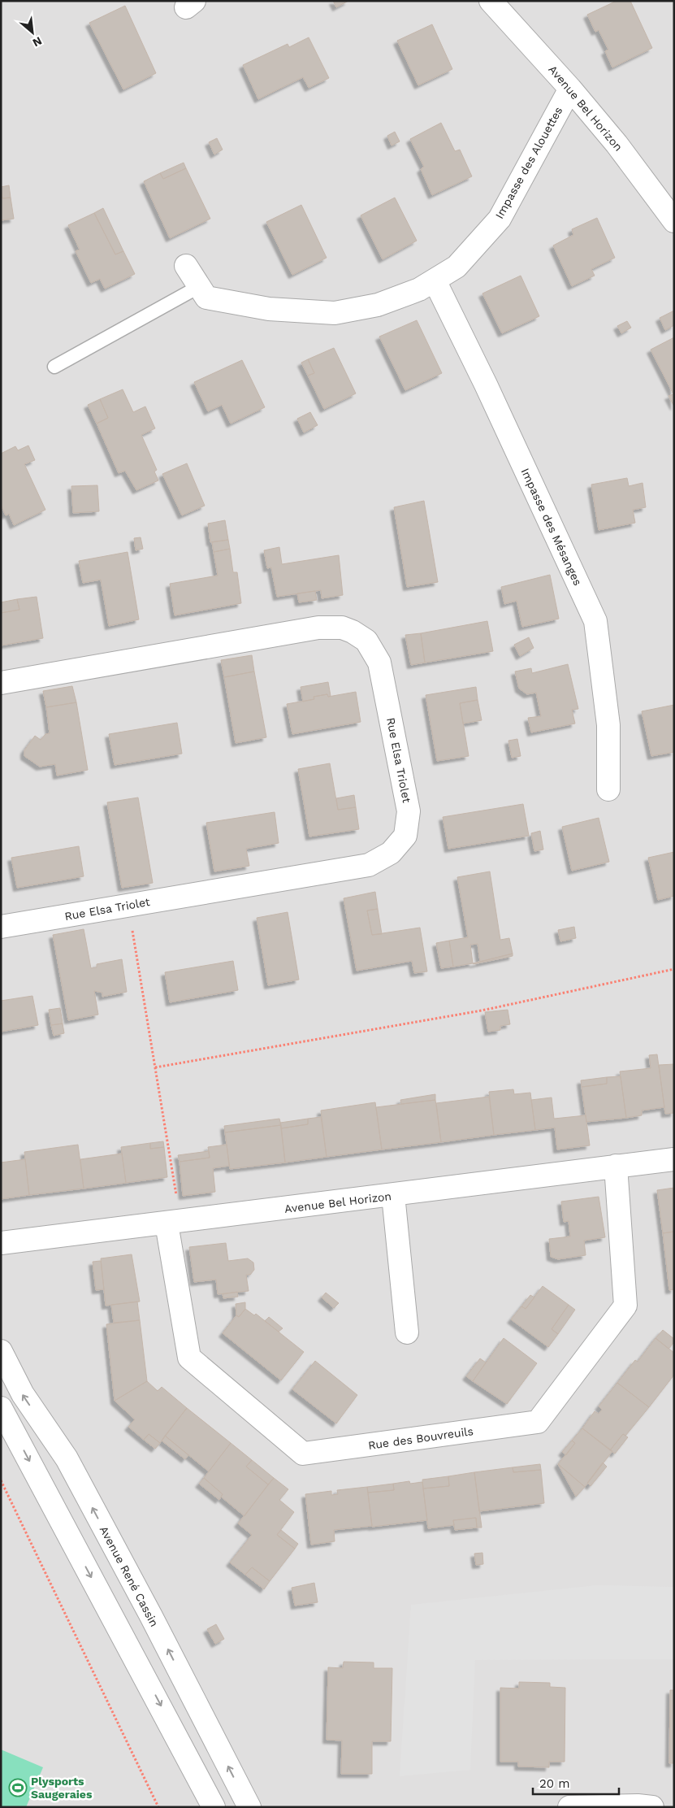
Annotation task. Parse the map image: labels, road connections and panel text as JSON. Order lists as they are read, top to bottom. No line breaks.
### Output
{"streets":{"street":["Avenue Bel Horizon","Impasse des Alouettes","Impasse des Mésanges","Rue Elsa Triolet","Rue des Bouvreuils","Avenue René Cassin"]},"crossings":[["Avenue Bel Horizon","Impasse des Alouettes"],["Avenue Bel Horizon","Rue des Bouvreuils"],["Impasse des Alouettes","Impasse des Mésanges"]],"places":{"sports":["Plysports Saugeraies"]},"scale_bar":"20 m","north":"bottom right"}
